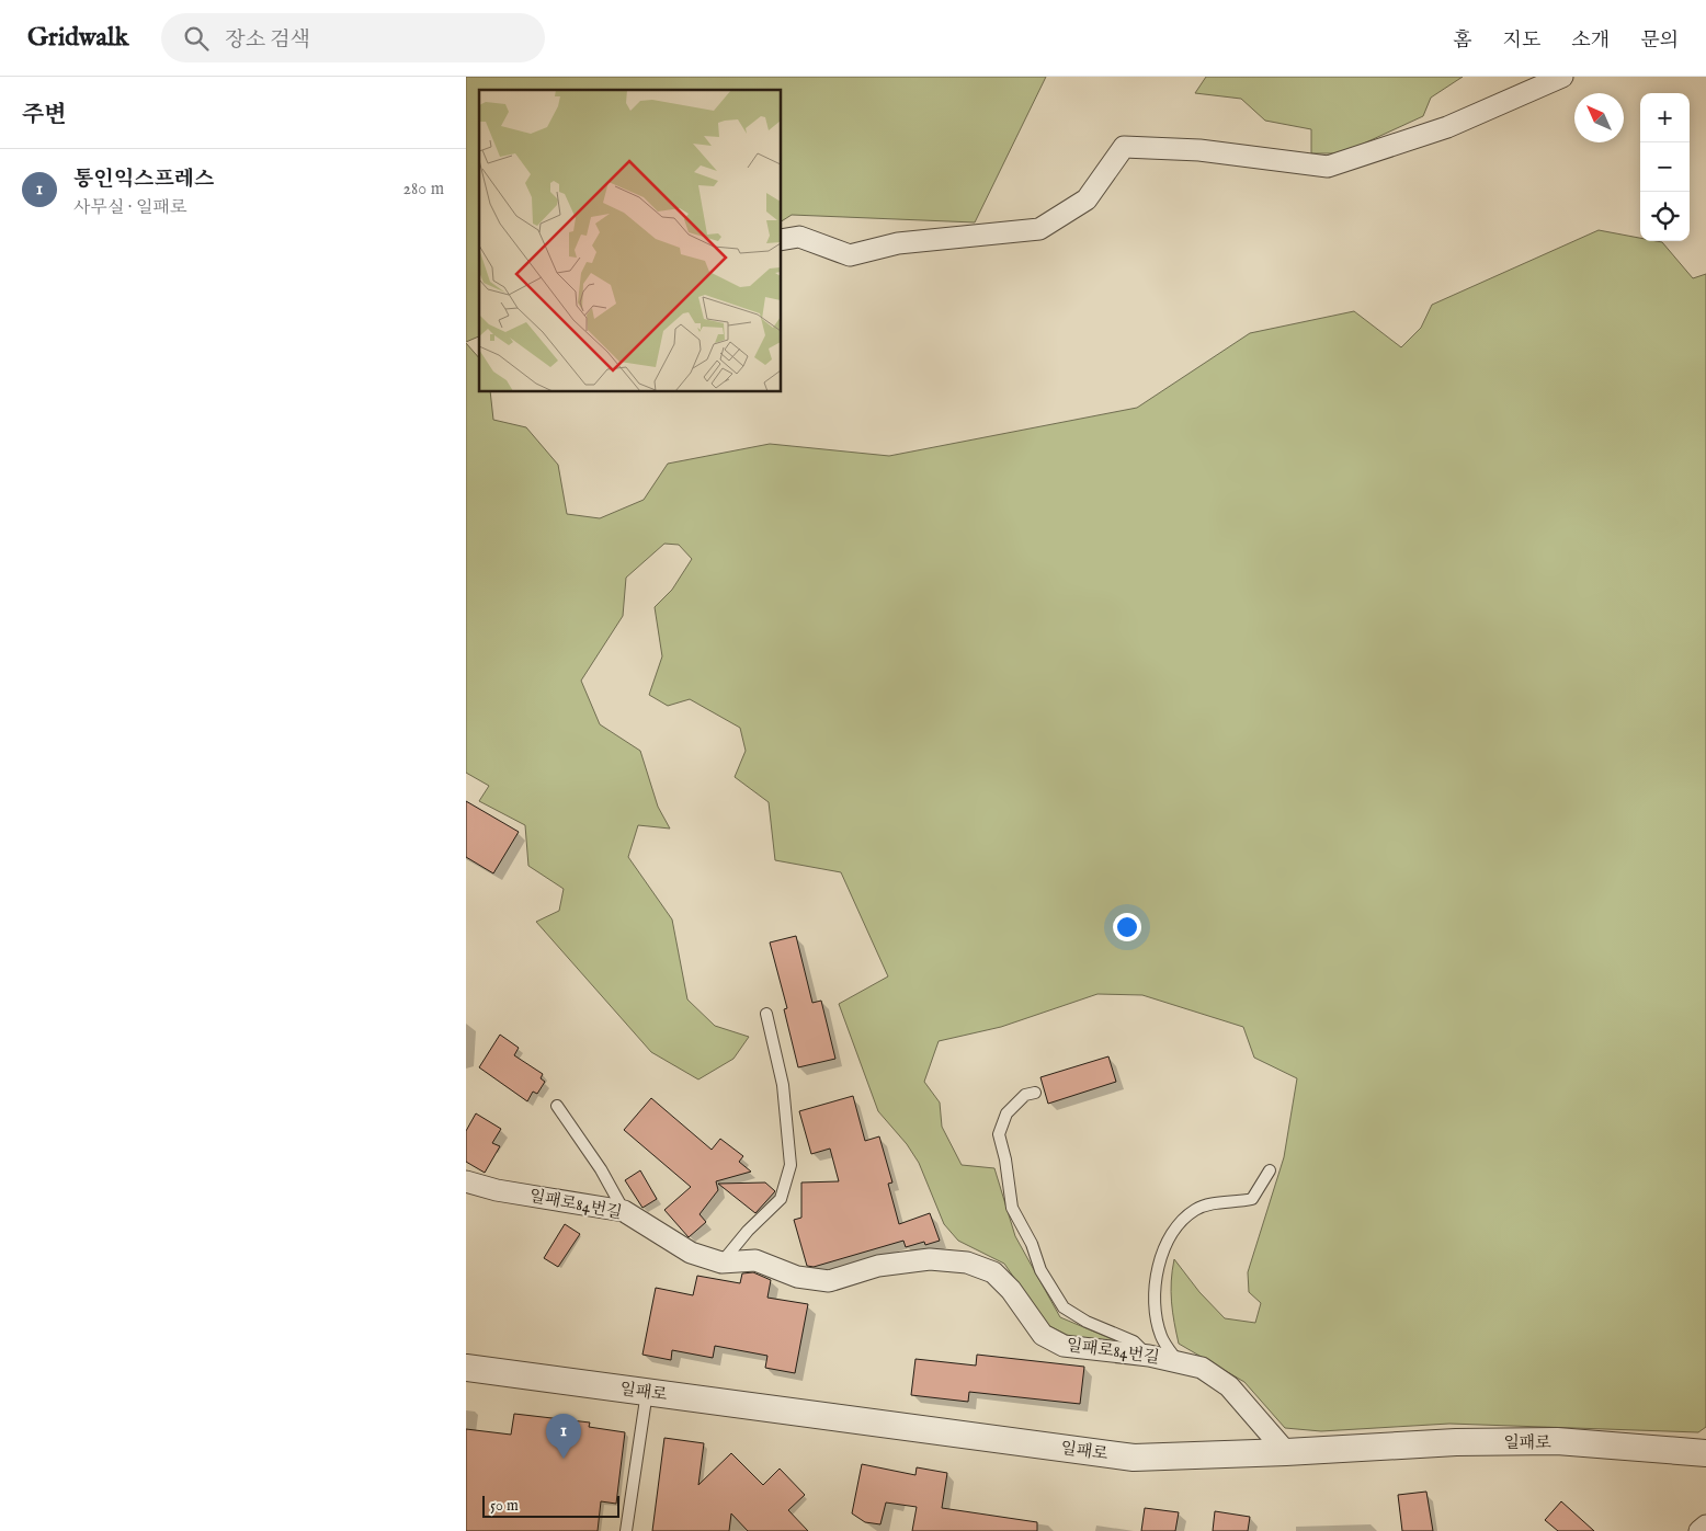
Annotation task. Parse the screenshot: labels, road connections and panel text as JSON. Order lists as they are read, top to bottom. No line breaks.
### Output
{"streets":{"street":["일패로84번길","일패로"]},"crossings":[["일패로84번길","일패로"]],"scale_bar":"50 m","north":"top left","page":{"header":"Gridwalk","search":"장소 검색","nav":["홈","지도","소개","문의"],"heading":"주변","map_buttons":["+","−"],"list":[{"mark":"1","name":"통인익스프레스","note":"사무실 · 일패로","value":"280 m"}],"pins":"1","scale":"50 m"}}
